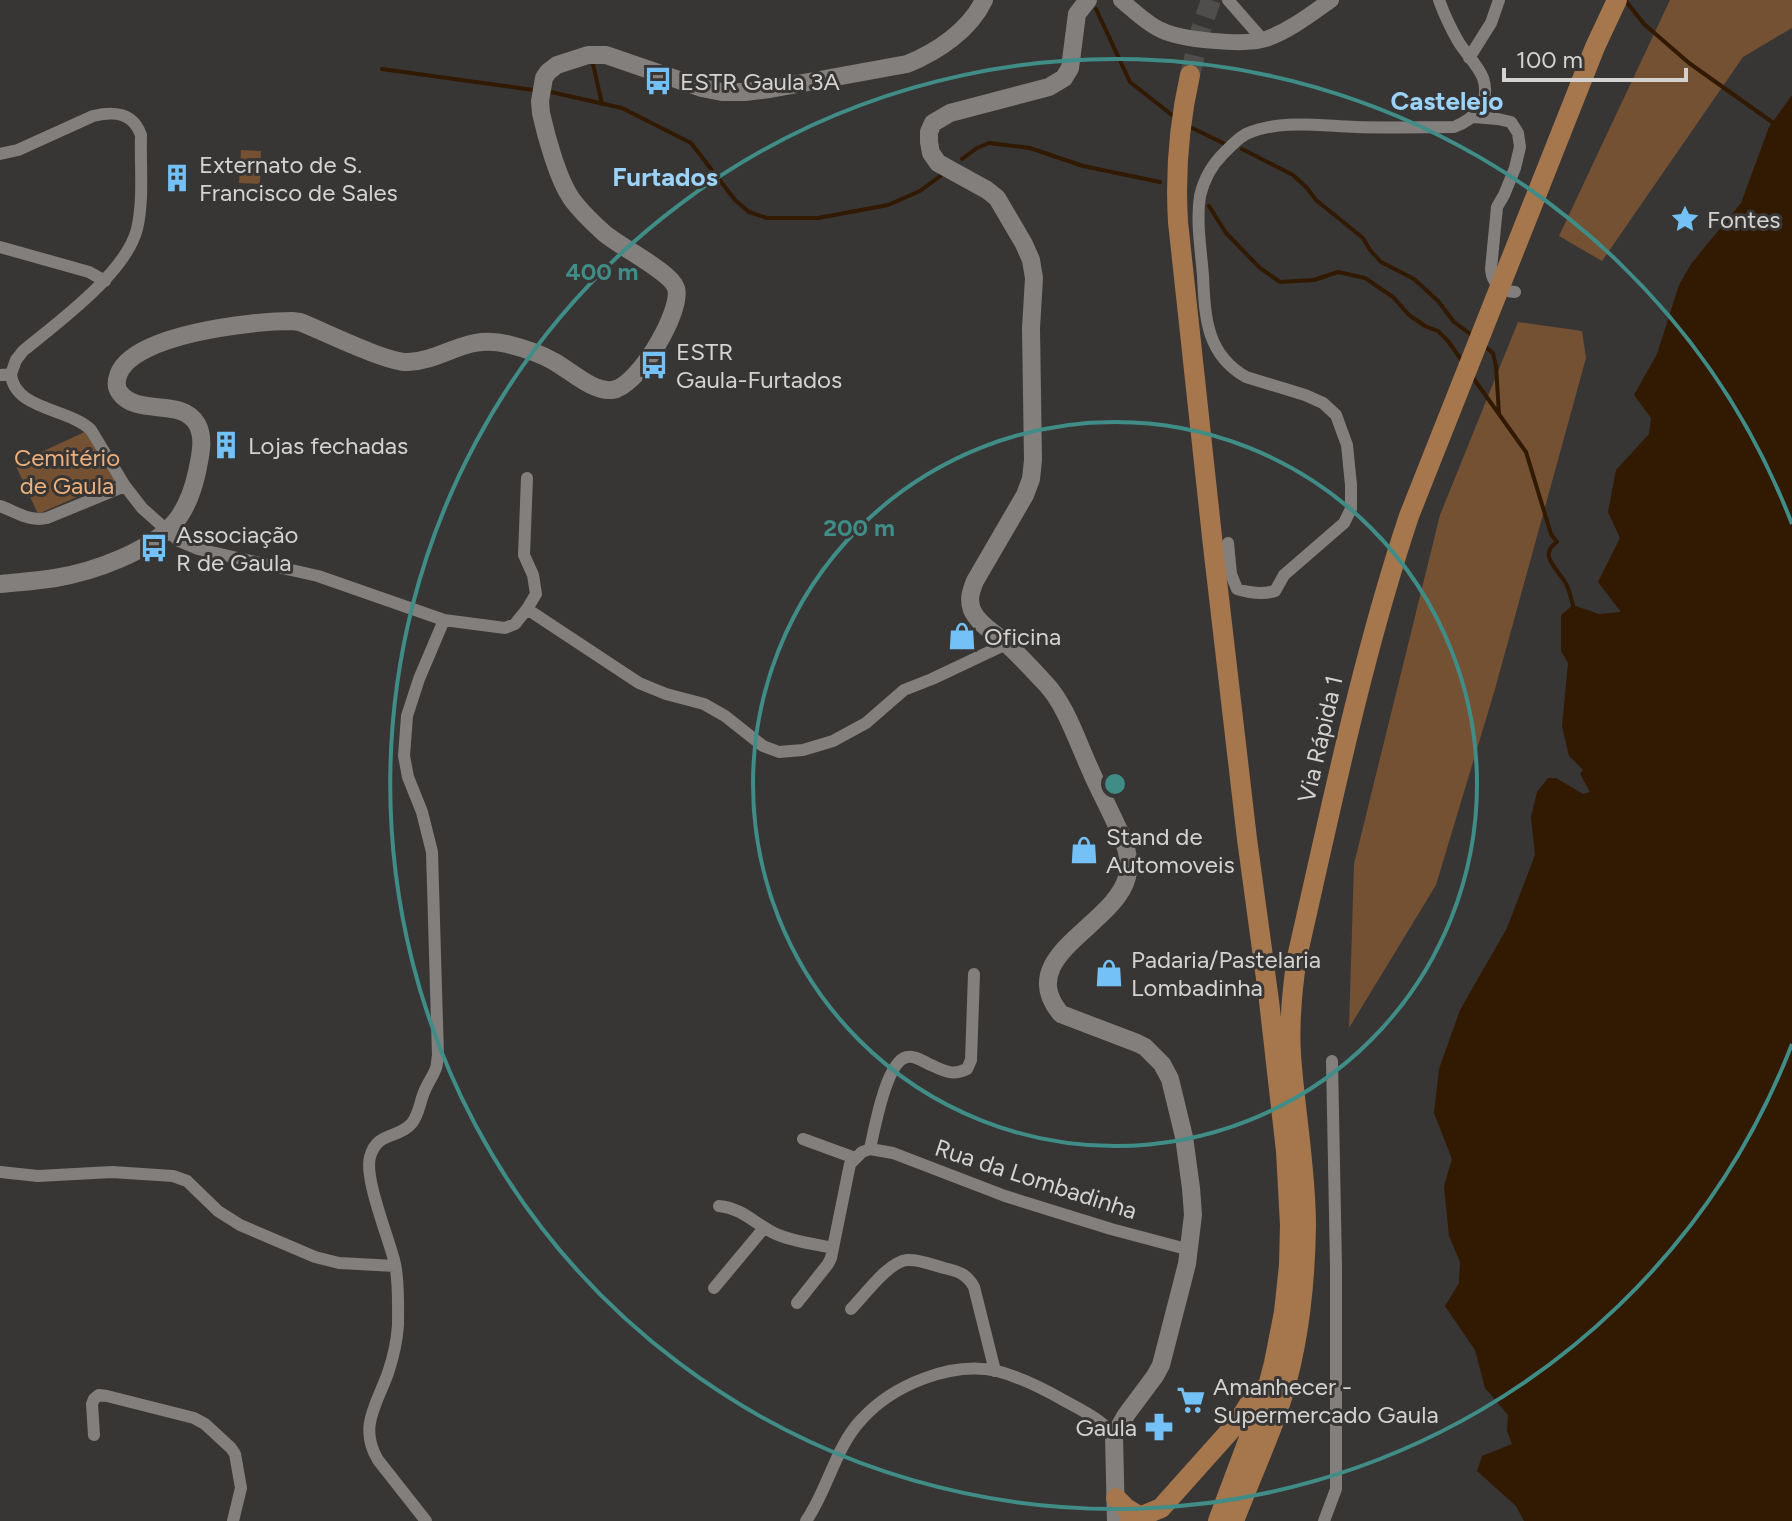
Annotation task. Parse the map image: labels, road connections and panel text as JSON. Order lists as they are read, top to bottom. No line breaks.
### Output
{"streets":{"highway":["Via Rápida 1"],"street":["Rua da Lombadinha"]},"districts":["Castelejo","Furtados"],"parks":["Cemitério de Gaula"],"places":{"bus stop":["ESTR Gaula 3A","ESTR Gaula-Furtados","Associação R de Gaula"],"building":["Externato de S. Francisco de Sales","Lojas fechadas"],"place":["Fontes"],"shop":["Oficina","Stand de Automoveis","Padaria/Pastelaria Lombadinha"],"supermarket":["Amanhecer - Supermercado Gaula"],"pharmacy":["Gaula"]},"scale_bar":"100 m","rings":["400 m","200 m"]}
